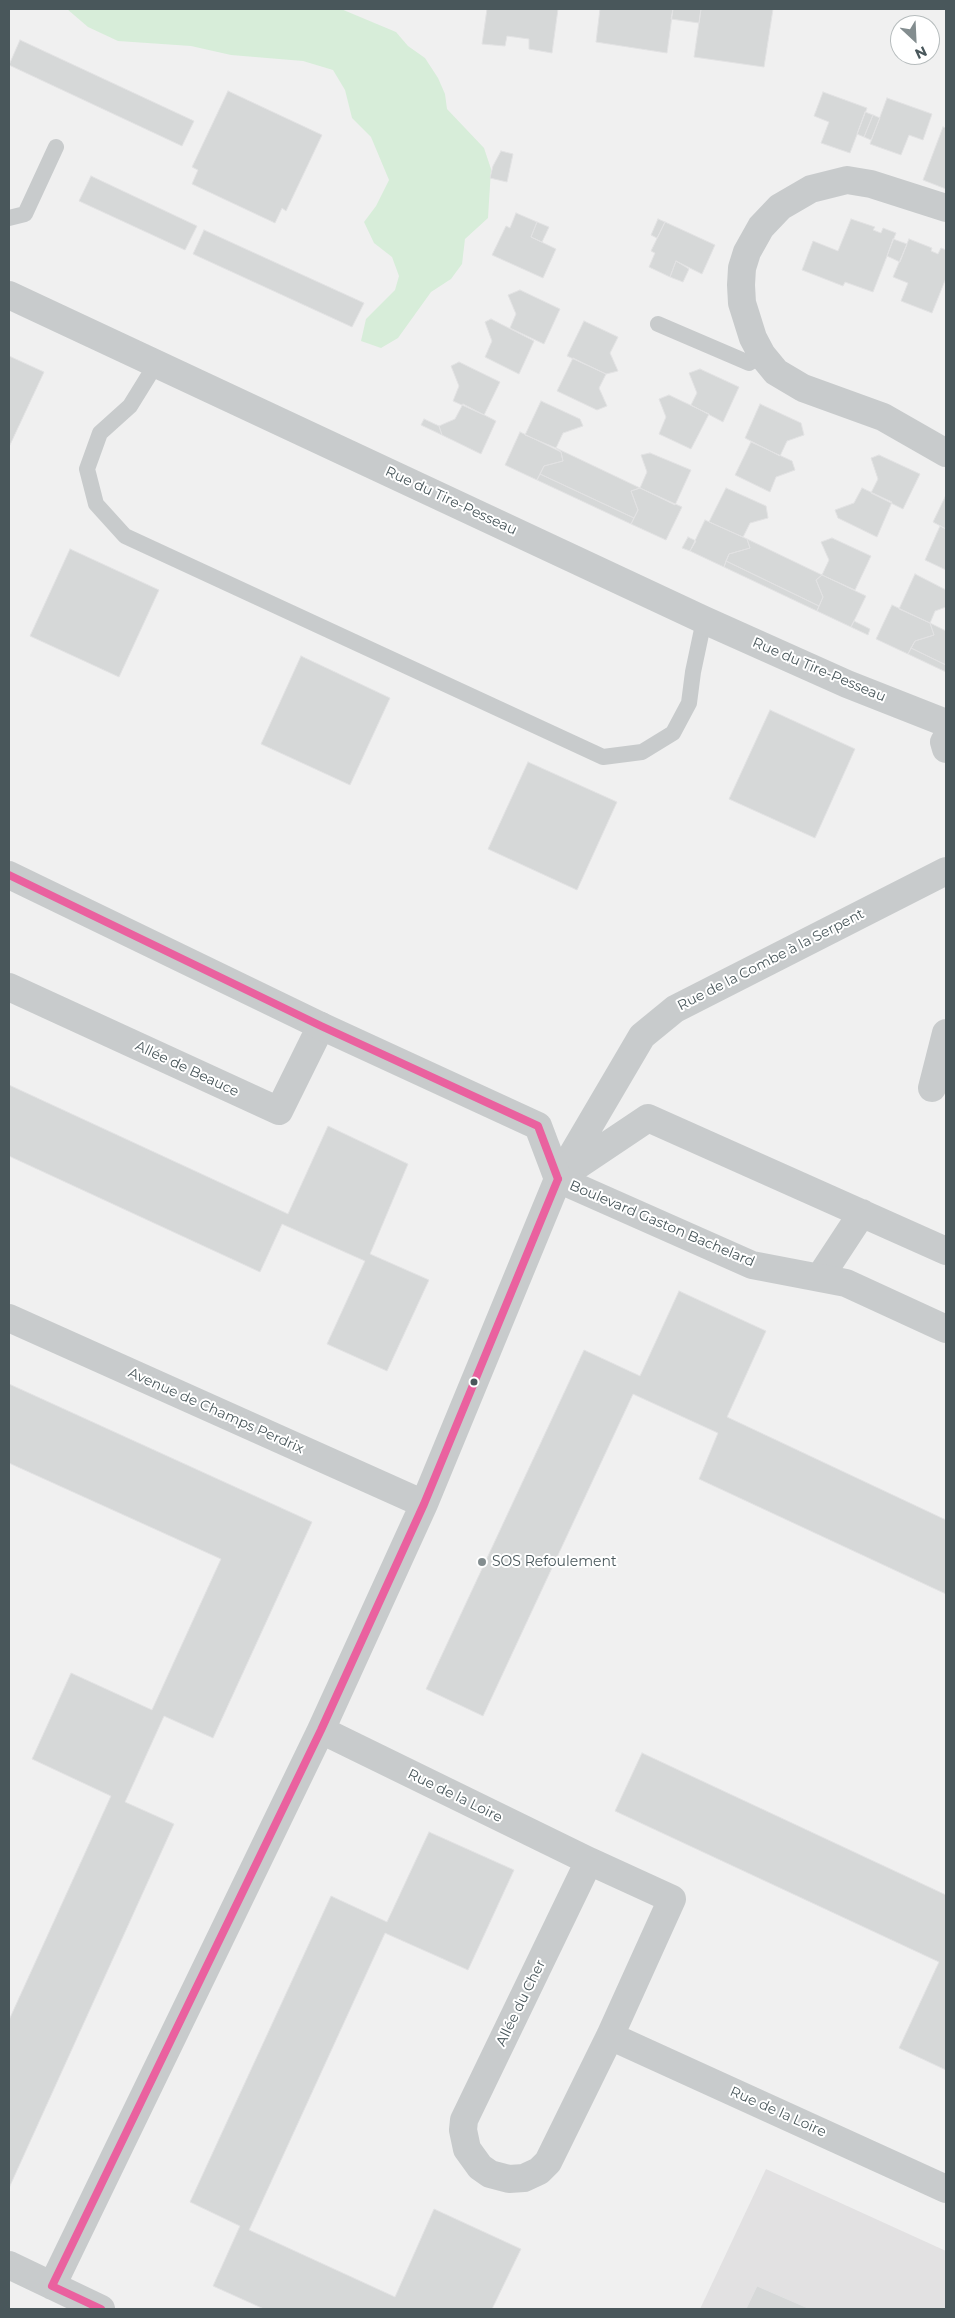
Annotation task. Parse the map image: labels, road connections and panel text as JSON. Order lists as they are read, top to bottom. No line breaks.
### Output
{"streets":{"street":["Rue du Tire-Pesseau","Rue de la Combe à la Serpent","Allée de Beauce","Boulevard Gaston Bachelard","Avenue de Champs Perdrix","Rue de la Loire","Allée du Cher"]},"crossings":[["Rue de la Combe à la Serpent","Boulevard Gaston Bachelard"],["Rue de la Combe à la Serpent","Avenue de Champs Perdrix"],["Rue de la Combe à la Serpent","Rue de la Loire"],["Allée de Beauce","Boulevard Gaston Bachelard"],["Rue de la Loire","Allée du Cher"]],"places":["SOS Refoulement"],"north":"bottom right"}
